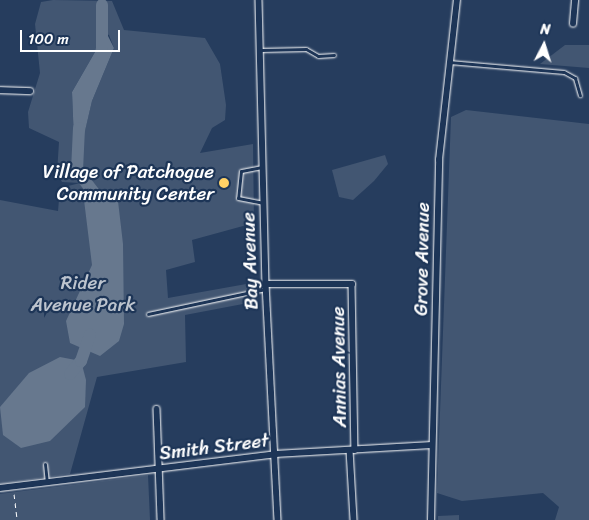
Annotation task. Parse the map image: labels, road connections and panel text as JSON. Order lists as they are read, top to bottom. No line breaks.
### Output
{"streets":{"street":["Grove Avenue","Bay Avenue","Annias Avenue","Smith Street"]},"crossings":[["Grove Avenue","Smith Street"],["Bay Avenue","Annias Avenue"],["Bay Avenue","Smith Street"],["Annias Avenue","Smith Street"]],"parks":["Rider Avenue Park"],"places":["Village of Patchogue Community Center"],"scale_bar":"100 m","north":"top"}
